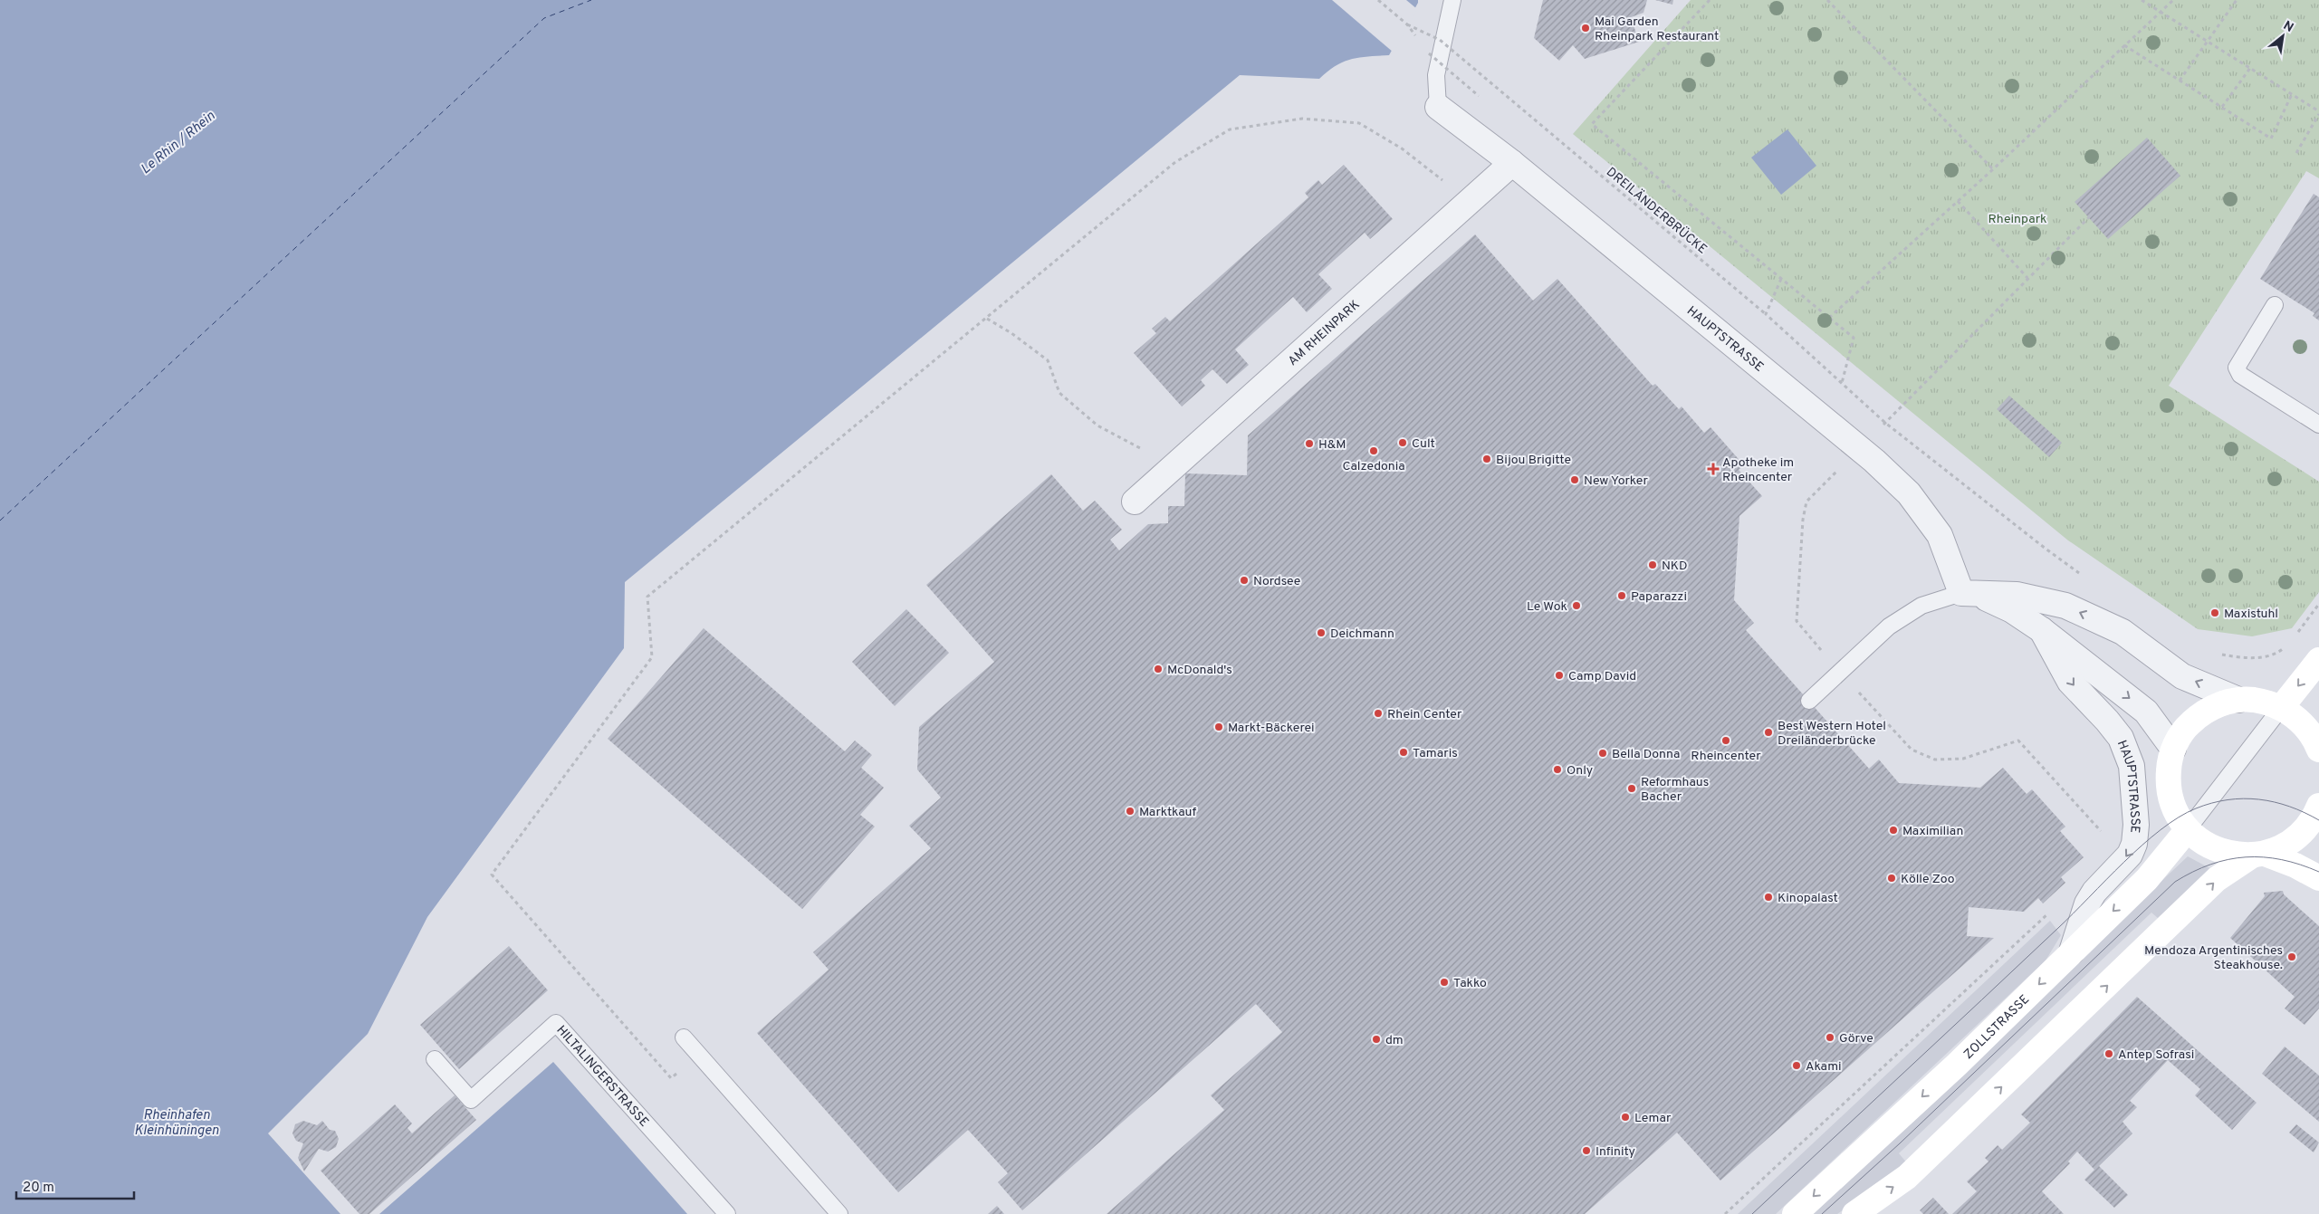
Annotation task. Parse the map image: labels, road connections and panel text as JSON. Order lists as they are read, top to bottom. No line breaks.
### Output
{"streets":{"main road":["ZOLLSTRASSE"],"street":["AM RHEINPARK","HAUPTSTRASSE"],"lane":["HILTALINGERSTRASSE"],"path":["DREILÄNDERBRÜCKE"]},"crossings":[["AM RHEINPARK","HAUPTSTRASSE"],["HAUPTSTRASSE","ZOLLSTRASSE"]],"water":["Le Rhin / Rhein","Rheinhafen Kleinhüningen"],"parks":["Rheinpark"],"places":{"other":["Mai Garden Rheinpark Restaurant","Cult","H&M","Calzedonia","Bijou Brigitte","New Yorker","NKD","Nordsee","Paparazzi","Le Wok","Maxistuhl","Deichmann","McDonald's","Camp David","Rhein Center","Markt-Bäckerei","Best Western Hotel Dreiländerbrücke","Rheincenter","Tamaris","Bella Donna","Only","Reformhaus Bacher","Marktkauf","Maximilian","Kölle Zoo","Kinopalast","Mendoza Argentinisches Steakhouse.","Takko","Görve","dm","Antep Sofrasi","Akami","Lemar","Infinity"],"health":["Apotheke im Rheincenter"]},"scale_bar":"20 m","north":"top right"}
